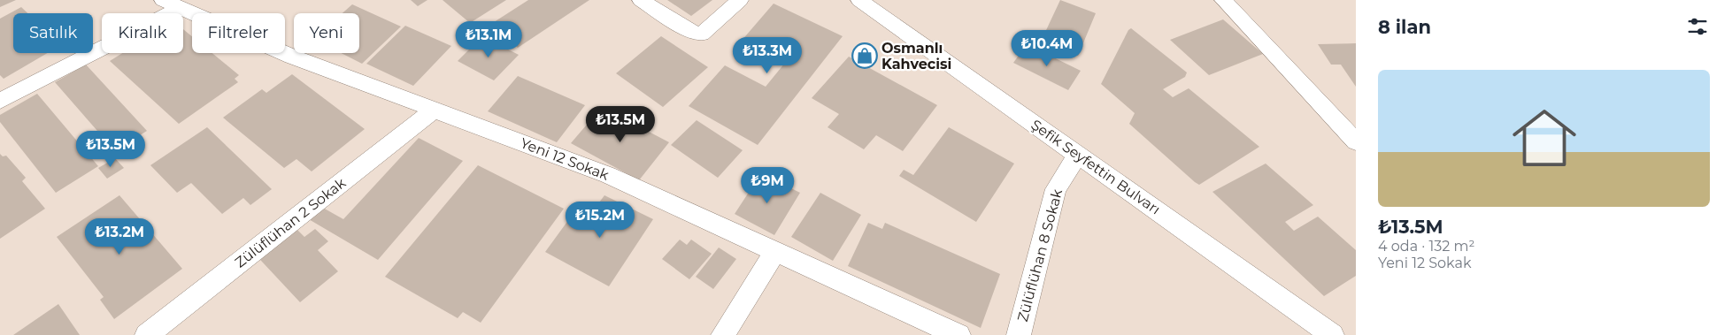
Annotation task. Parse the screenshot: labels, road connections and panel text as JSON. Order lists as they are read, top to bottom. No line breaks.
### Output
{"streets":{"street":["Yeni 12 Sokak","Şefik Seyfettin Bulvarı","Zülüflühan 2 Sokak","Zülüflühan 8 Sokak"]},"crossings":[["Yeni 12 Sokak","Zülüflühan 2 Sokak"],["Şefik Seyfettin Bulvarı","Zülüflühan 8 Sokak"]],"places":{"shop":["Osmanlı Kahvecisi"]},"page":{"heading":"8 ilan","chip":["Satılık","Kiralık","Filtreler","Yeni"],"price":["₺13.1M","₺10.4M","₺13.3M","₺13.5M","₺13.5M","₺9M","₺15.2M","₺13.2M"],"list":[{"name":"₺13.5M","note":"4 oda · 132 m² · Yeni 12 Sokak"}]}}
